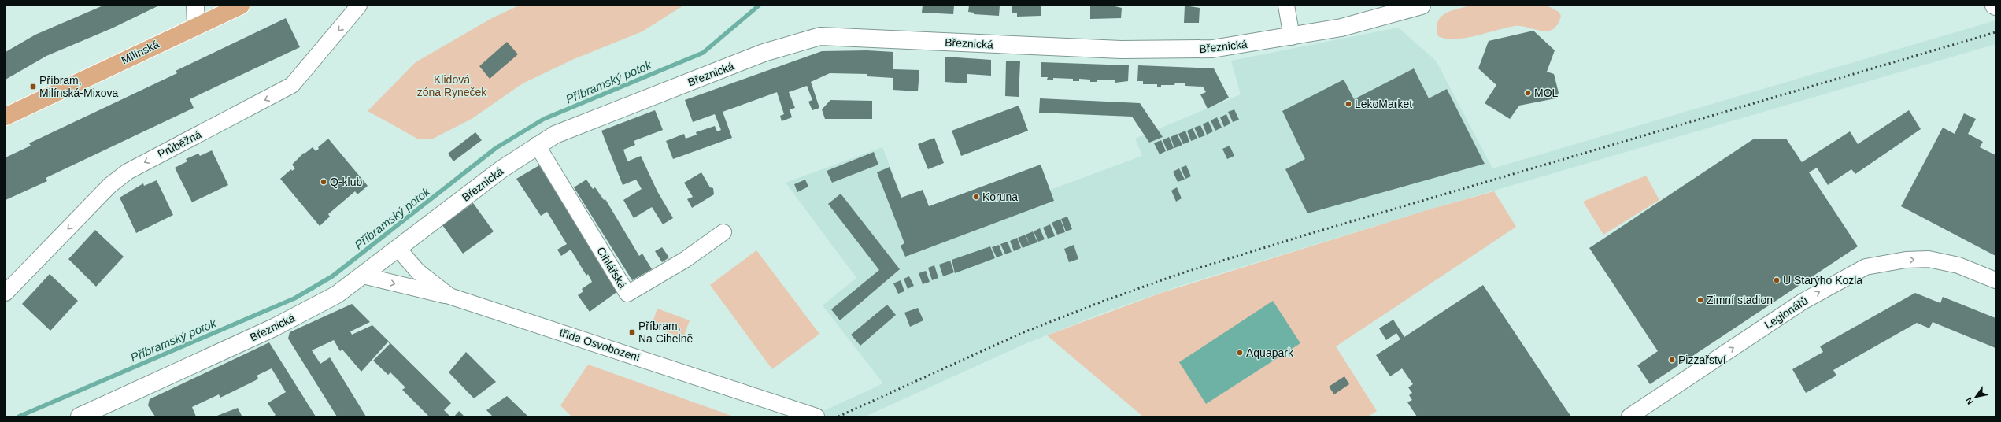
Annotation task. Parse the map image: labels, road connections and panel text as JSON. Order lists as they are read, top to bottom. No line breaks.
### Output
{"streets":{"main road":["Milínská"],"street":["Březnická","Průběžná","Cihlářská","Legionářů","třída Osvobození"]},"crossings":[["Březnická","Cihlářská"],["Březnická","třída Osvobození"]],"one_way":["Průběžná","Legionářů"],"water":["Příbramský potok"],"parks":["Klidová zóna Ryneček"],"places":{"transit":["Příbram, Milínská-Mixova","Příbram, Na Cihelně"],"other":["MOL","LekoMarket","Q-klub","Koruna","U Starýho Kozla","Zimní stadion","Aquapark","Pizzařství"]},"north":"bottom left"}
